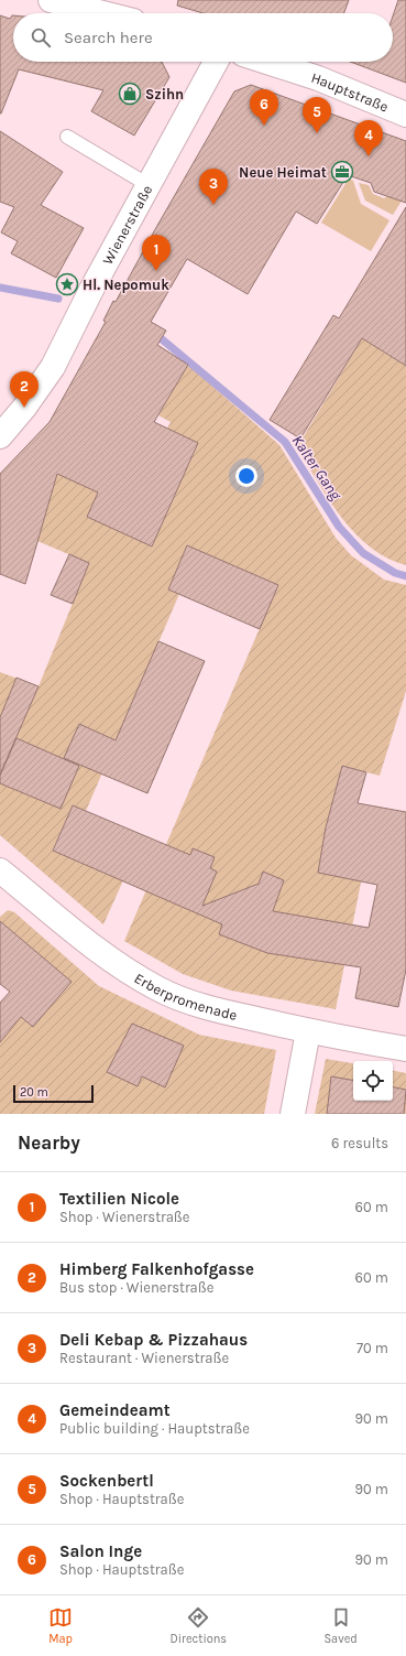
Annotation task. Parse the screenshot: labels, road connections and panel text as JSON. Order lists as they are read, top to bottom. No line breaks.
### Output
{"streets":{"street":["Hauptstraße","Wienerstraße","Erberpromenade"]},"water":["Kalter Gang"],"places":{"shop":["Szihn"],"office":["Neue Heimat"],"place":["Hl. Nepomuk"]},"scale_bar":"20 m","page":{"search":"Search here","pins":["6","5","4","3","1","2"],"scale":"20 m","heading":["Nearby","6 results"],"list":[{"mark":"1","name":"Textilien Nicole","note":"Shop · Wienerstraße","value":"60 m"},{"mark":"2","name":"Himberg Falkenhofgasse","note":"Bus stop · Wienerstraße","value":"60 m"},{"mark":"3","name":"Deli Kebap & Pizzahaus","note":"Restaurant · Wienerstraße","value":"70 m"},{"mark":"4","name":"Gemeindeamt","note":"Public building · Hauptstraße","value":"90 m"},{"mark":"5","name":"Sockenbertl","note":"Shop · Hauptstraße","value":"90 m"},{"mark":"6","name":"Salon Inge","note":"Shop · Hauptstraße","value":"90 m"}],"nav":["Map","Directions","Saved"]}}
